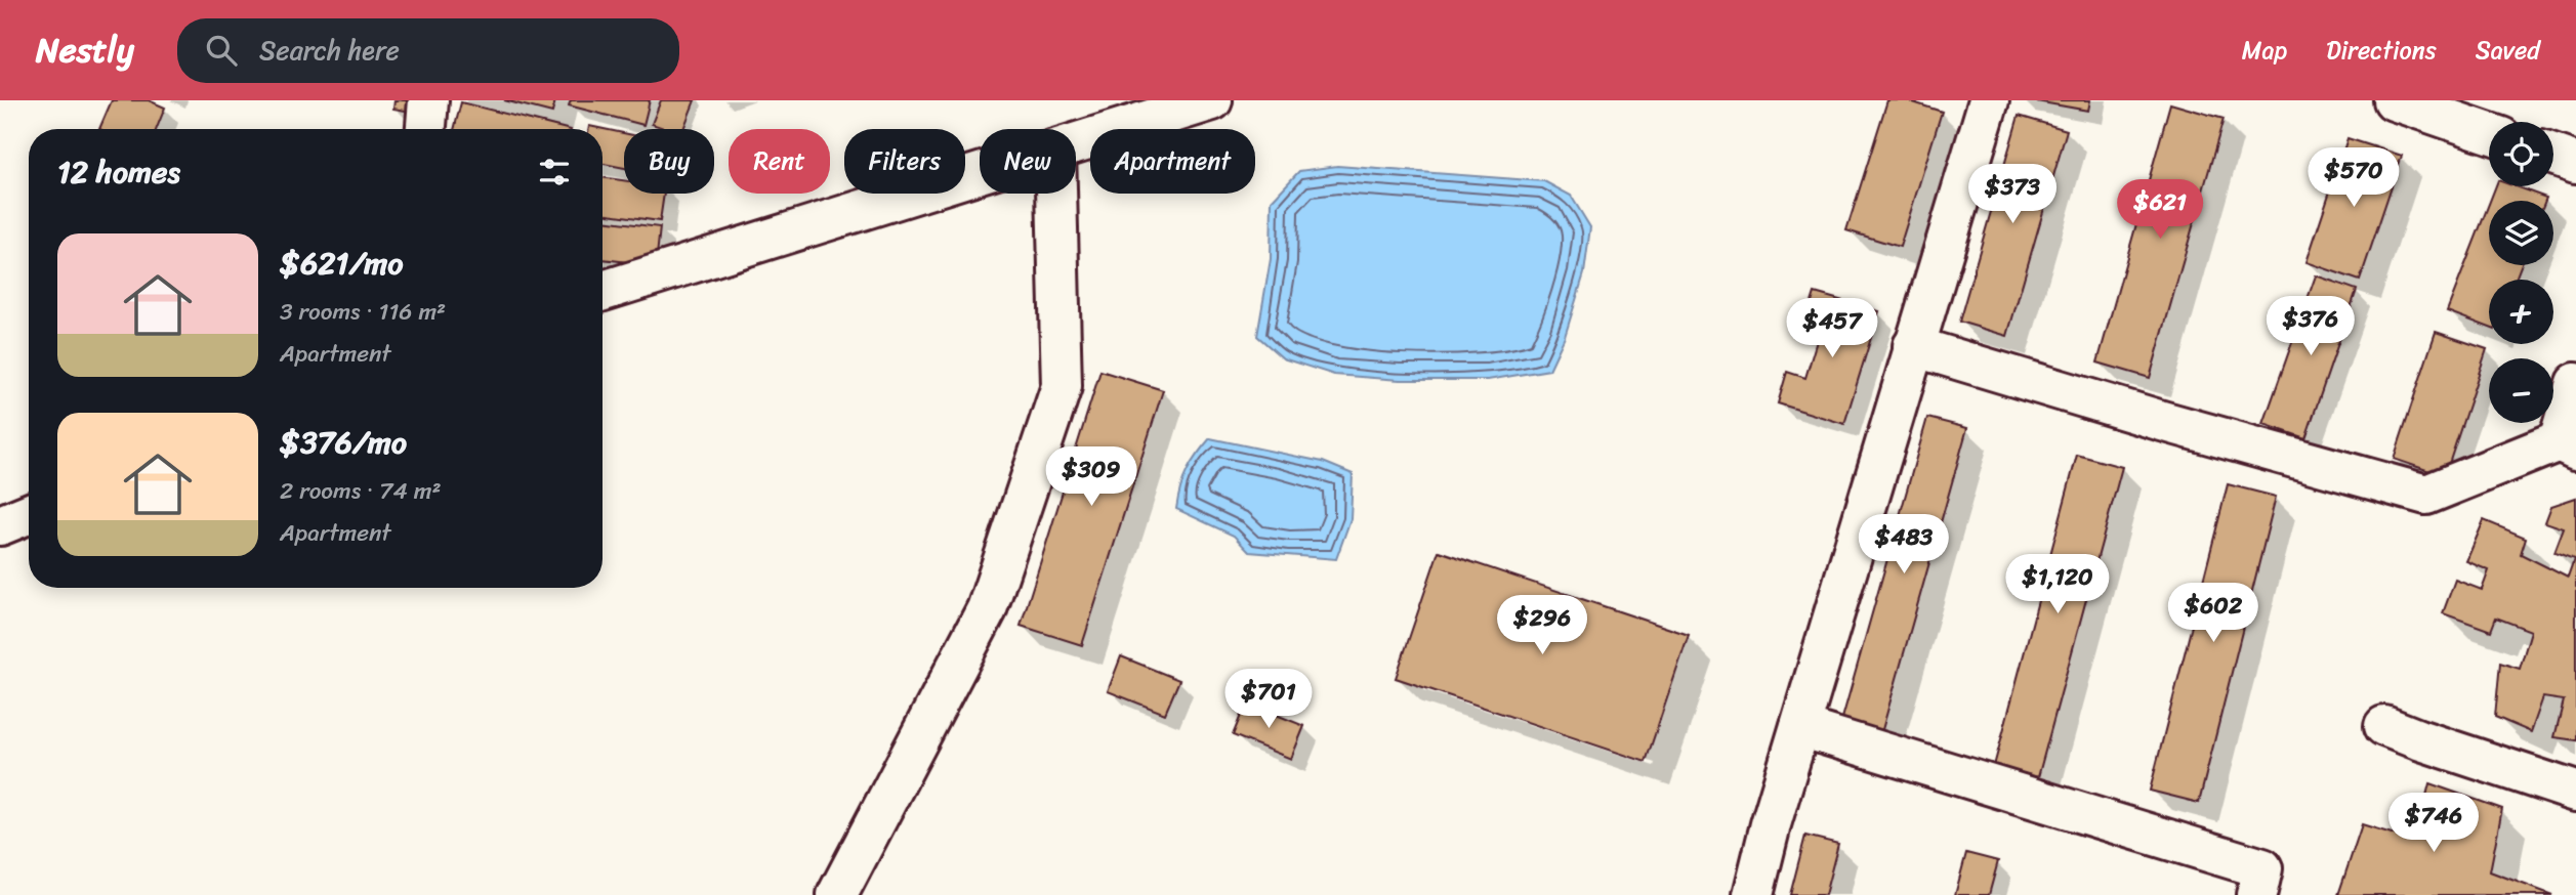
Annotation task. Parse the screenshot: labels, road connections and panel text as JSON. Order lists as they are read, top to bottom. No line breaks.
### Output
{"page":{"header":"Nestly","search":"Search here","nav":["Map","Directions","Saved"],"map_buttons":["+","−"],"chip":["Buy","Rent","Filters","New","Apartment"],"heading":"12 homes","price":["$570","$373","$621","$376","$457","$309","$483","$1,120","$602","$296","$701","$746"],"list":[{"name":"$621/mo","note":"3 rooms · 116 m² · Apartment"},{"name":"$376/mo","note":"2 rooms · 74 m² · Apartment"}]}}
